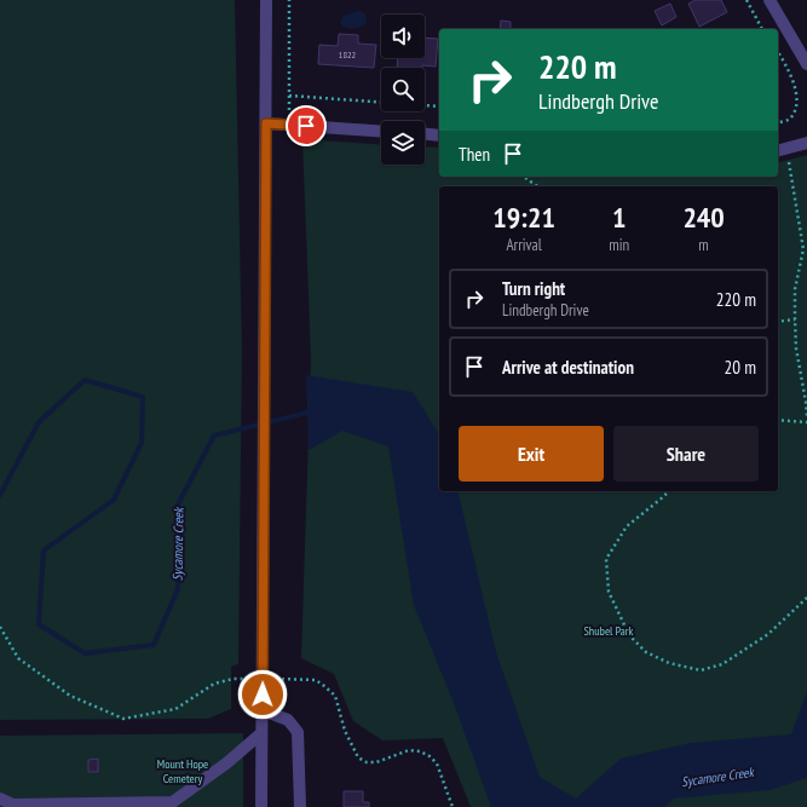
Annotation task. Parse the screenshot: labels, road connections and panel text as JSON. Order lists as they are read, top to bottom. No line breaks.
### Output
{"water":["Sycamore Creek"],"parks":["Shubel Park","Mount Hope Cemetery"],"house_numbers":["1822"],"page":{"turn":["220 m","Lindbergh Drive"],"then":"Then","eta":["19:21","Arrival","1","min","240","m"],"list":[{"name":"Turn right","note":"Lindbergh Drive","value":"220 m"},{"name":"Arrive at destination","value":"20 m"}],"buttons":["Exit","Share"]}}
